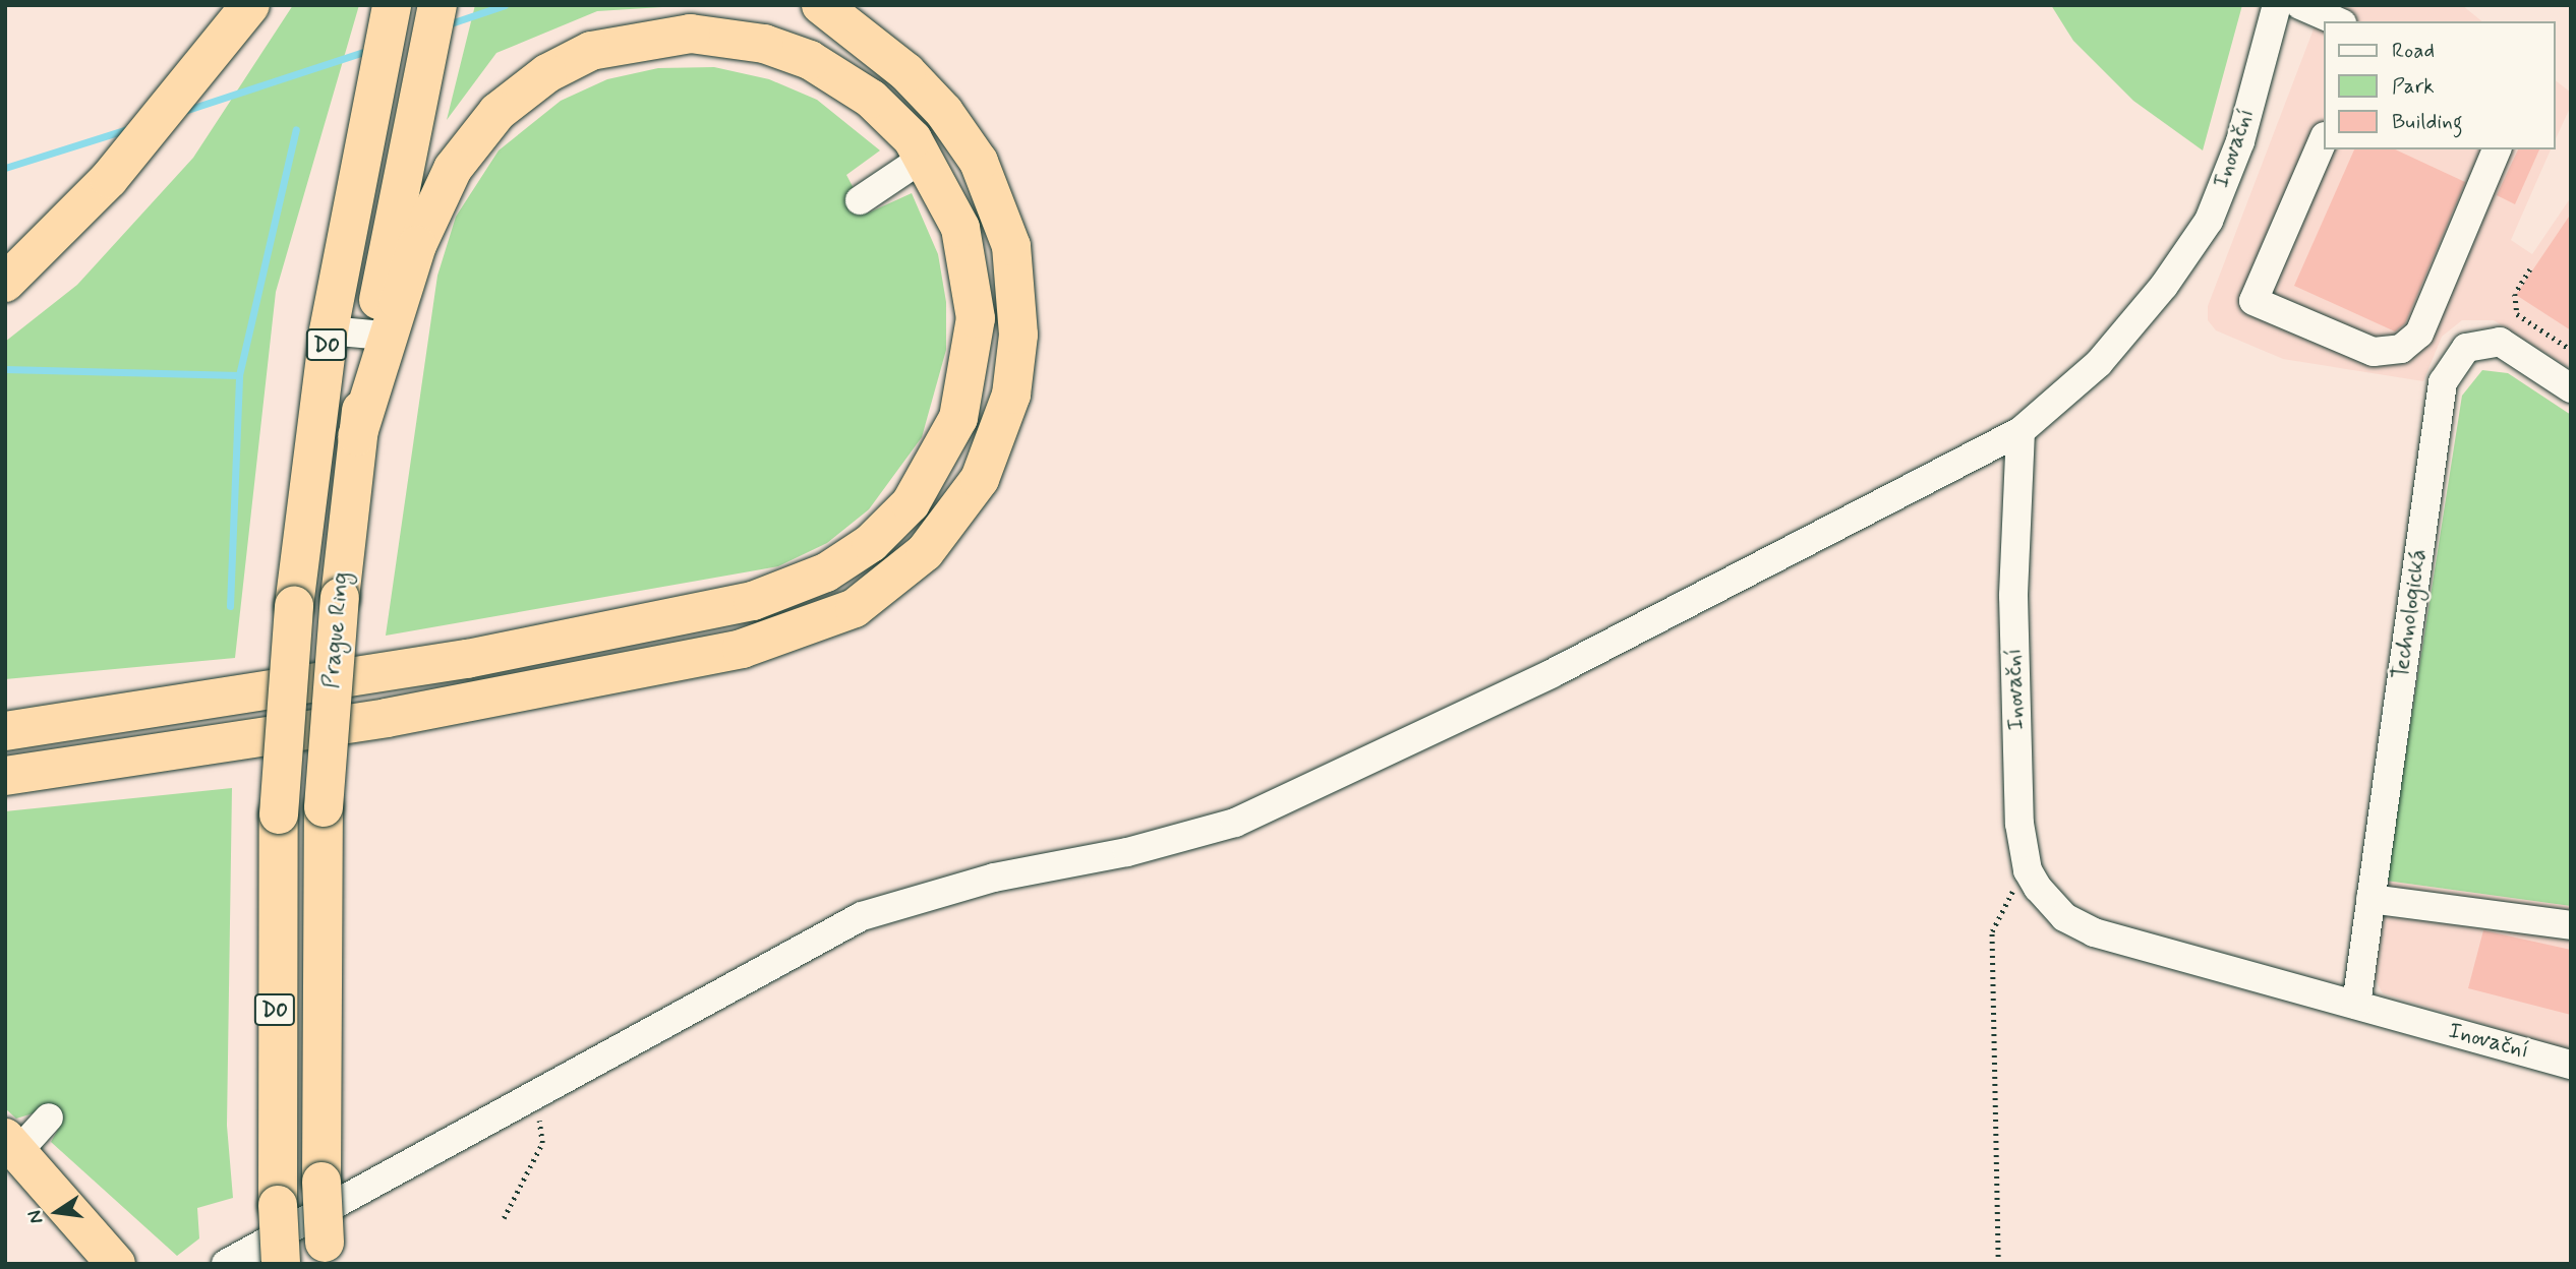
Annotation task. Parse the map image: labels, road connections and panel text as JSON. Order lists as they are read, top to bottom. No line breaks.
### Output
{"streets":{"highway":["D0","Prague Ring"],"street":["Inovační","Technologická"]},"crossings":[["Inovační","Technologická"]],"legend":["Road","Park","Building"],"north":"left"}
